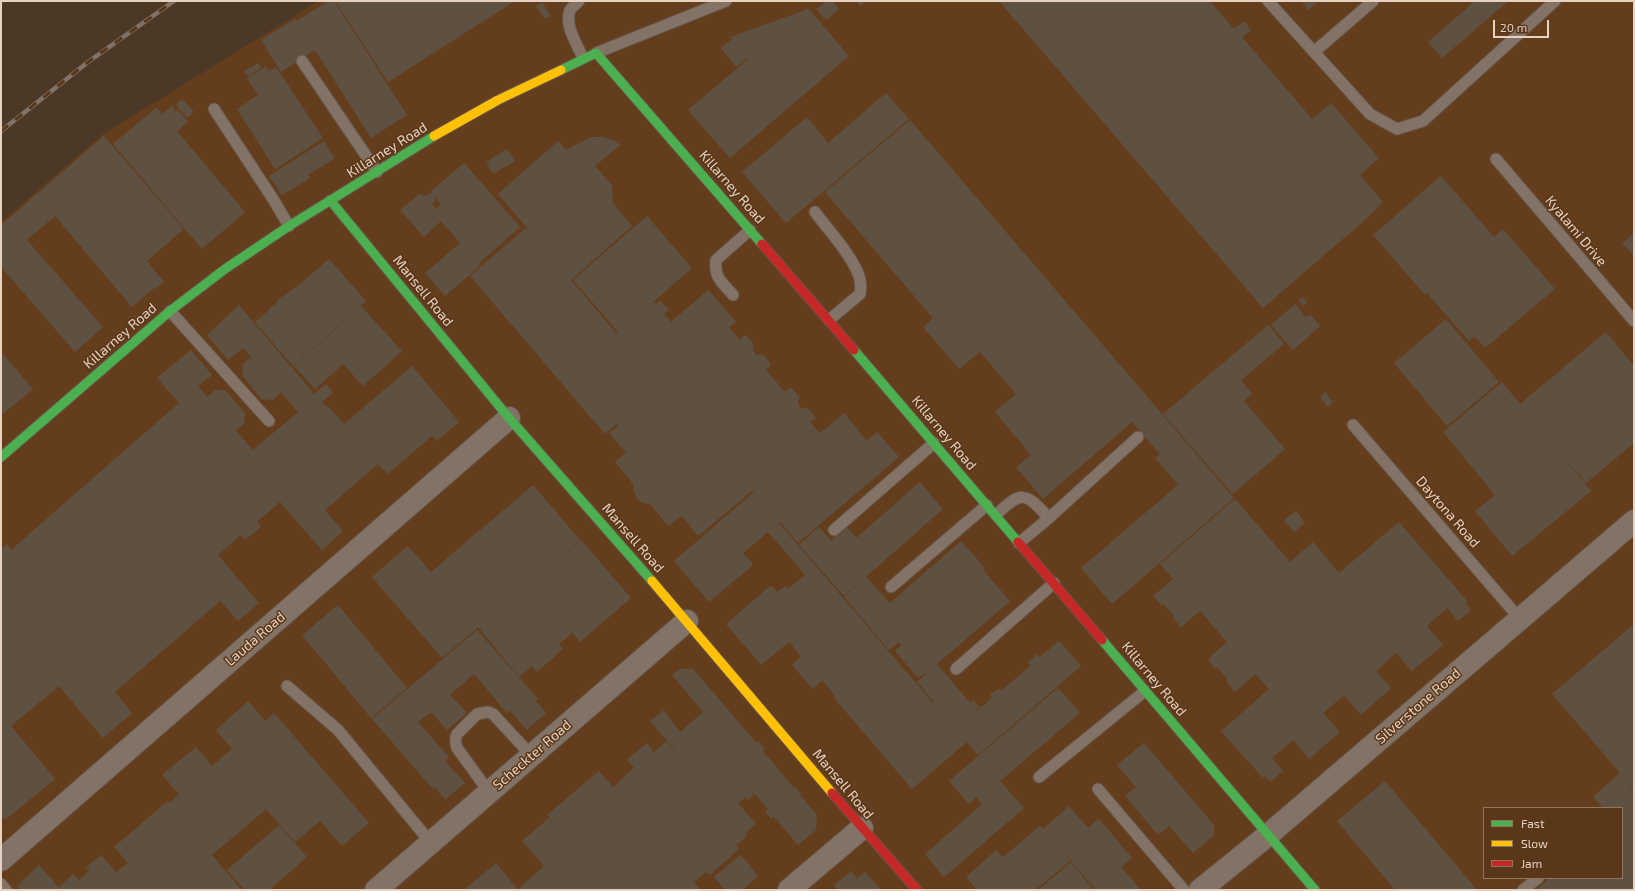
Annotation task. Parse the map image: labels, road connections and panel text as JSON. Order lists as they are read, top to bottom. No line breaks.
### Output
{"streets":{"street":["Killarney Road","Mansell Road","Lauda Road","Silverstone Road","Scheckter Road"],"lane":["Kyalami Drive","Daytona Road"]},"crossings":[["Killarney Road","Mansell Road"],["Killarney Road","Silverstone Road"],["Mansell Road","Lauda Road"],["Mansell Road","Scheckter Road"],["Daytona Road","Silverstone Road"]],"legend":["Fast","Slow","Jam"],"scale_bar":"20 m"}
